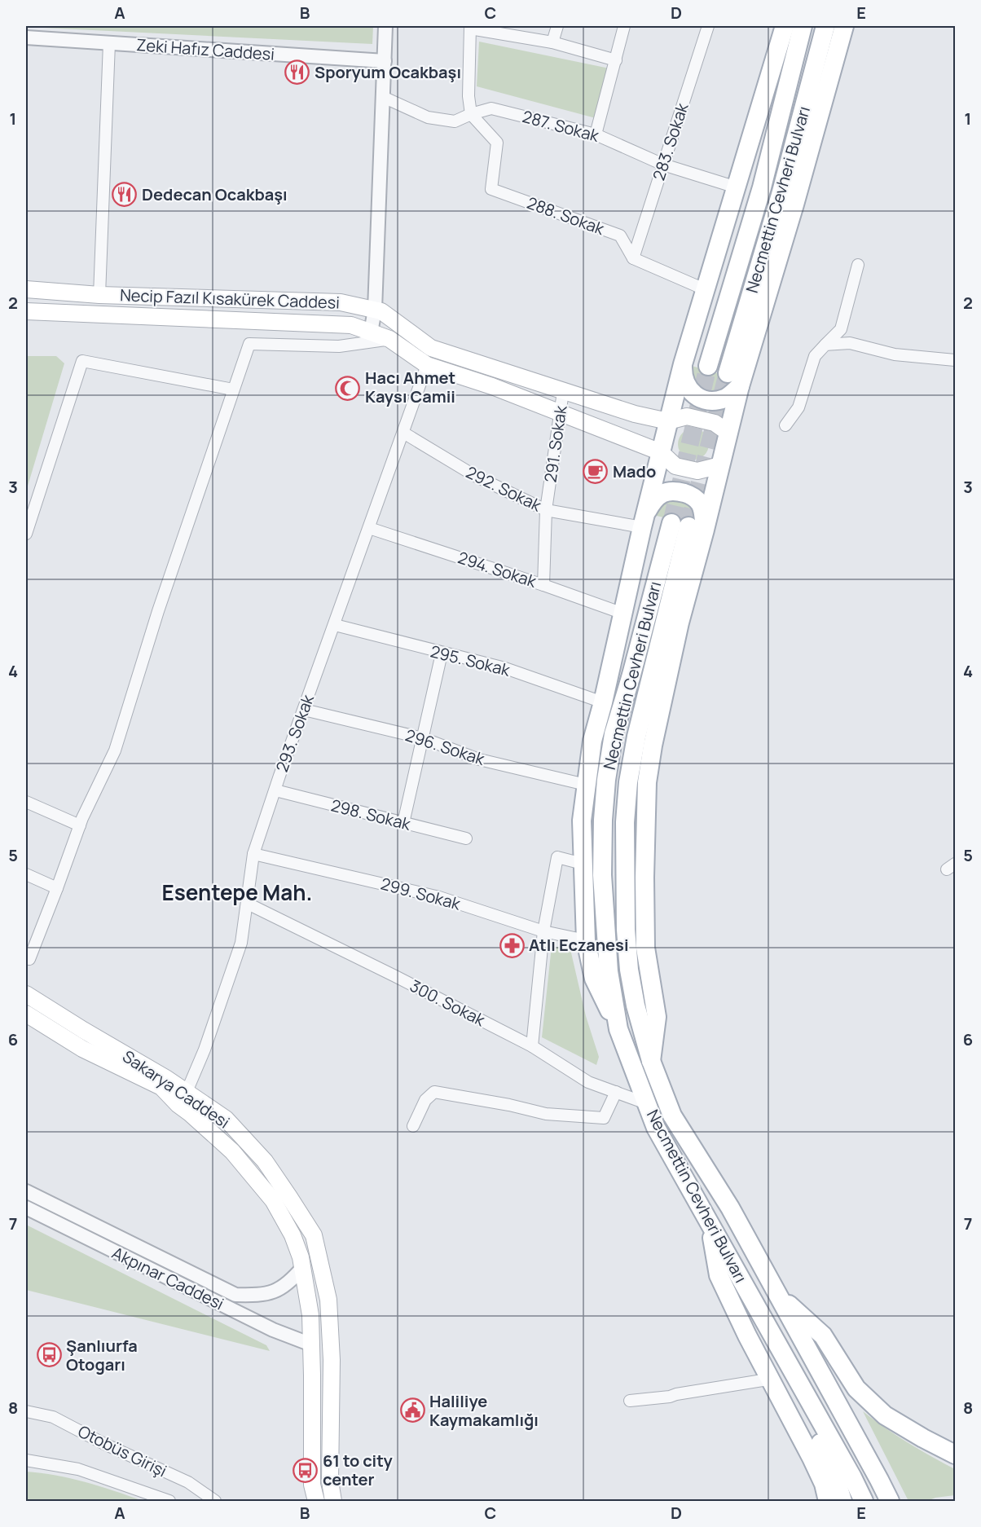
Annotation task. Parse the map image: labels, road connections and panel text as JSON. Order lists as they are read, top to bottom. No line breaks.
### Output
{"streets":{"main road":["Necmettin Cevheri Bulvarı","Necip Fazıl Kısakürek Caddesi","Sakarya Caddesi"],"street":["Zeki Hafız Caddesi","287. Sokak","283. Sokak","288. Sokak","291. Sokak","292. Sokak","294. Sokak","295. Sokak","293. Sokak","296. Sokak","298. Sokak","299. Sokak","300. Sokak","Akpınar Caddesi","Otobüs Girişi"]},"crossings":[["287. Sokak","283. Sokak"],["287. Sokak","288. Sokak"],["283. Sokak","288. Sokak"],["Necmettin Cevheri Bulvarı","300. Sokak"],["Necip Fazıl Kısakürek Caddesi","291. Sokak"],["Necip Fazıl Kısakürek Caddesi","293. Sokak"],["291. Sokak","292. Sokak"],["291. Sokak","294. Sokak"],["292. Sokak","293. Sokak"],["294. Sokak","293. Sokak"],["295. Sokak","293. Sokak"],["293. Sokak","296. Sokak"],["293. Sokak","298. Sokak"],["293. Sokak","299. Sokak"],["293. Sokak","300. Sokak"],["293. Sokak","Sakarya Caddesi"],["Sakarya Caddesi","Akpınar Caddesi"]],"districts":["Esentepe Mah."],"places":{"restaurant":["Sporyum Ocakbaşı","Dedecan Ocakbaşı"],"mosque":["Hacı Ahmet Kaysı Camii"],"cafe":["Mado"],"pharmacy":["Atlı Eczanesi"],"bus stop":["Şanlıurfa Otogarı","61 to city center"],"public building":["Haliliye Kaymakamlığı"]},"grid":{"columns":["A","B","C","D","E"],"rows":["1","2","3","4","5","6","7","8"]}}
